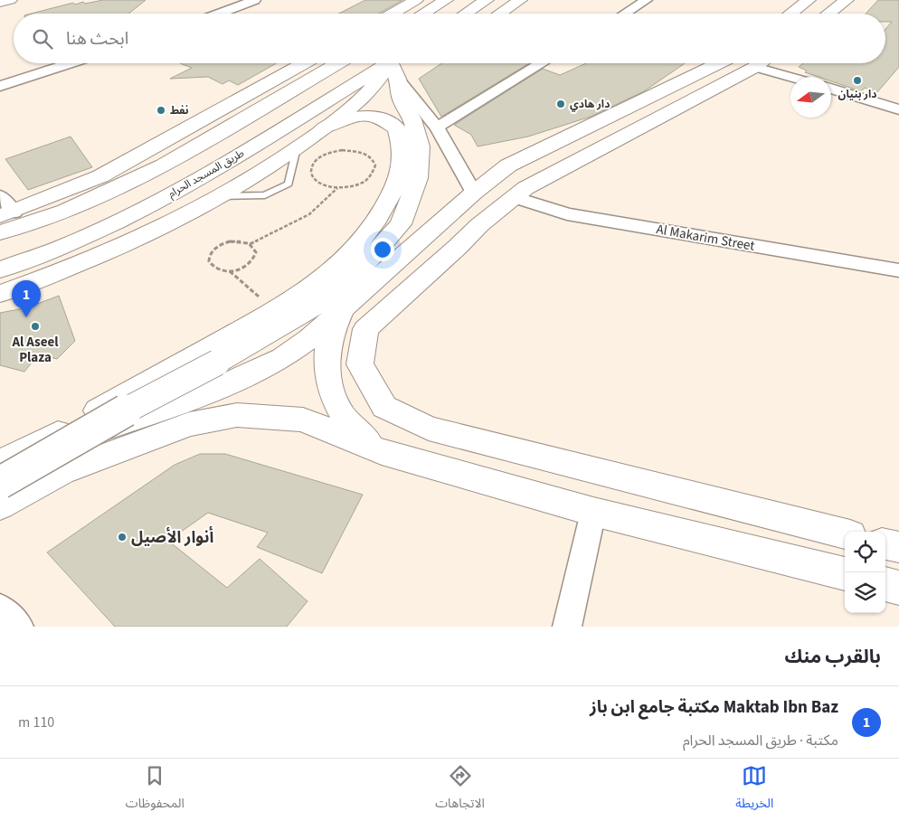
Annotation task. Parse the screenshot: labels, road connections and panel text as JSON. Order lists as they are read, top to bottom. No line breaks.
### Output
{"streets":{"street":["طريق المسجد الحرام","Al Makarim Street"]},"places":["دار بنيان","دار هادي","نفط","Al Aseel Plaza","أنوار الأصيل"],"north":"left","page":{"search":"ابحث هنا","pins":"1","heading":"بالقرب منك","list":[{"mark":"1","name":"Maktab Ibn Baz مكتبة جامع ابن باز","note":"مكتبة · طريق المسجد الحرام","value":"110 m"}],"nav":["الخريطة","الاتجاهات","المحفوظات"]}}
